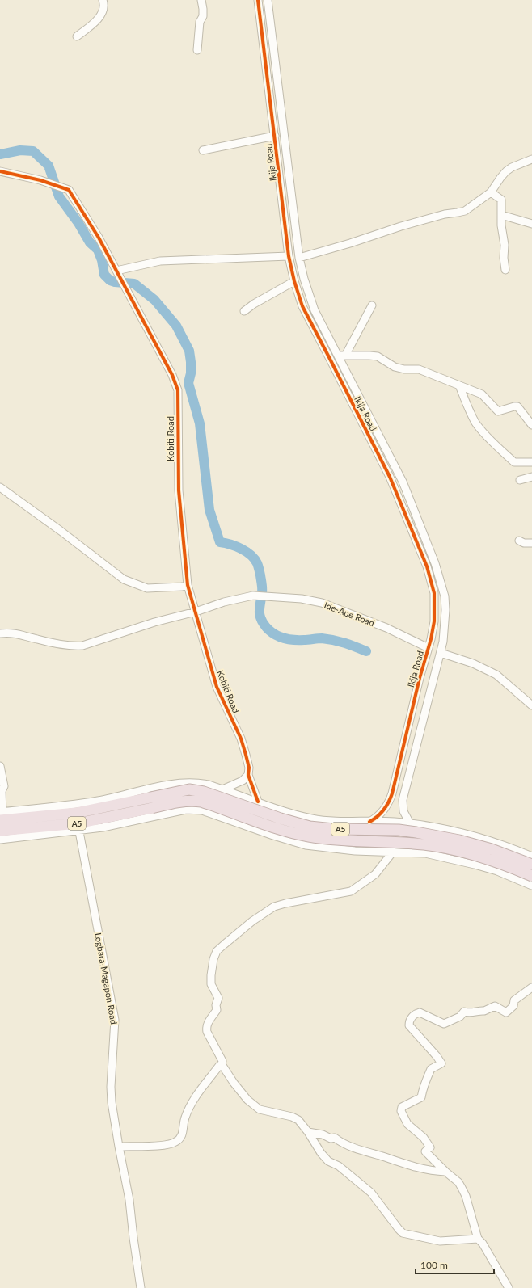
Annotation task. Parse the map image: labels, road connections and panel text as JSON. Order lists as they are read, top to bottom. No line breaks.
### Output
{"streets":{"highway":["A5"],"street":["Ikija Road","Kobiti Road","Ide-Ape Road","Logbara-Magapon Road"]},"crossings":[["Ikija Road","Ide-Ape Road"],["Kobiti Road","Ide-Ape Road"],["A5","Logbara-Magapon Road"]],"scale_bar":"100 m"}
